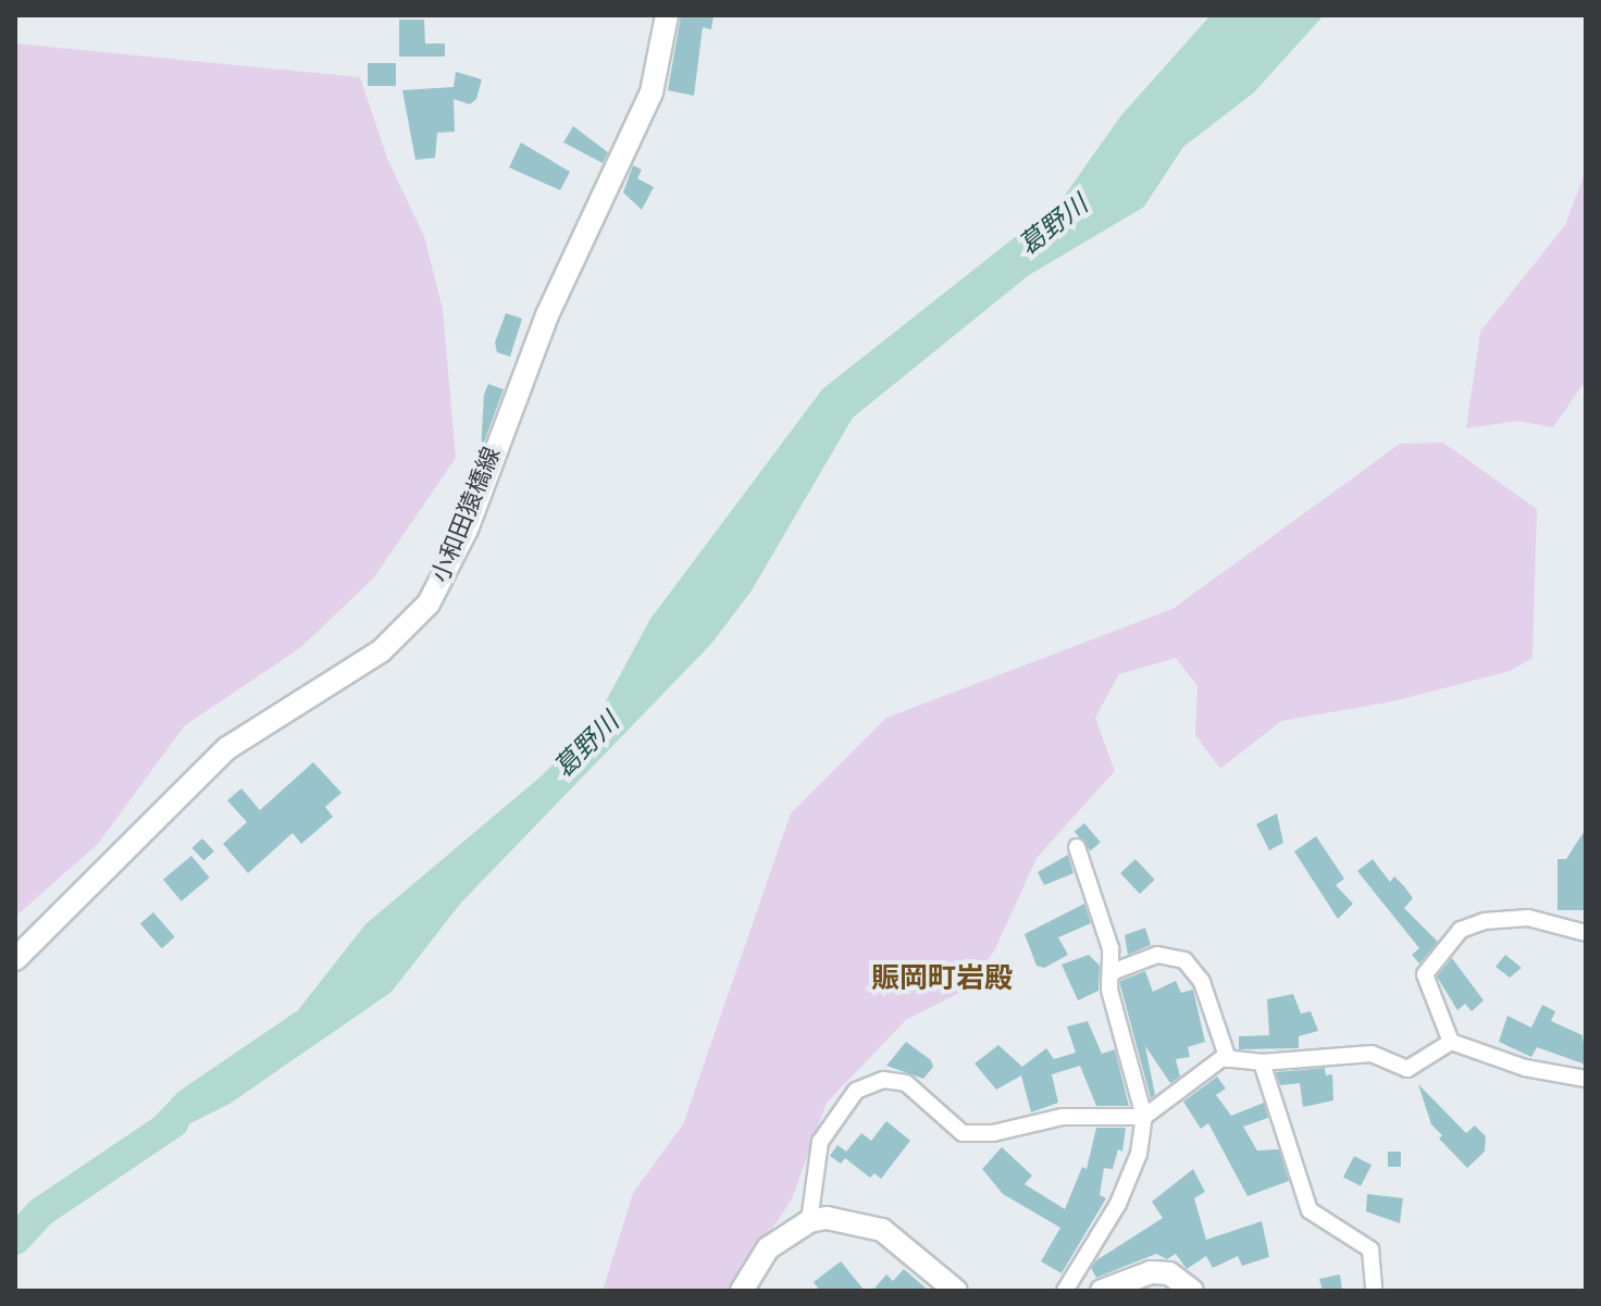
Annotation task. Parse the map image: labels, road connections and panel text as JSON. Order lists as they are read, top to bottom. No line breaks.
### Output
{"streets":{"main road":["小和田猿橋線"]},"districts":["賑岡町岩殿"],"water":["葛野川"]}
